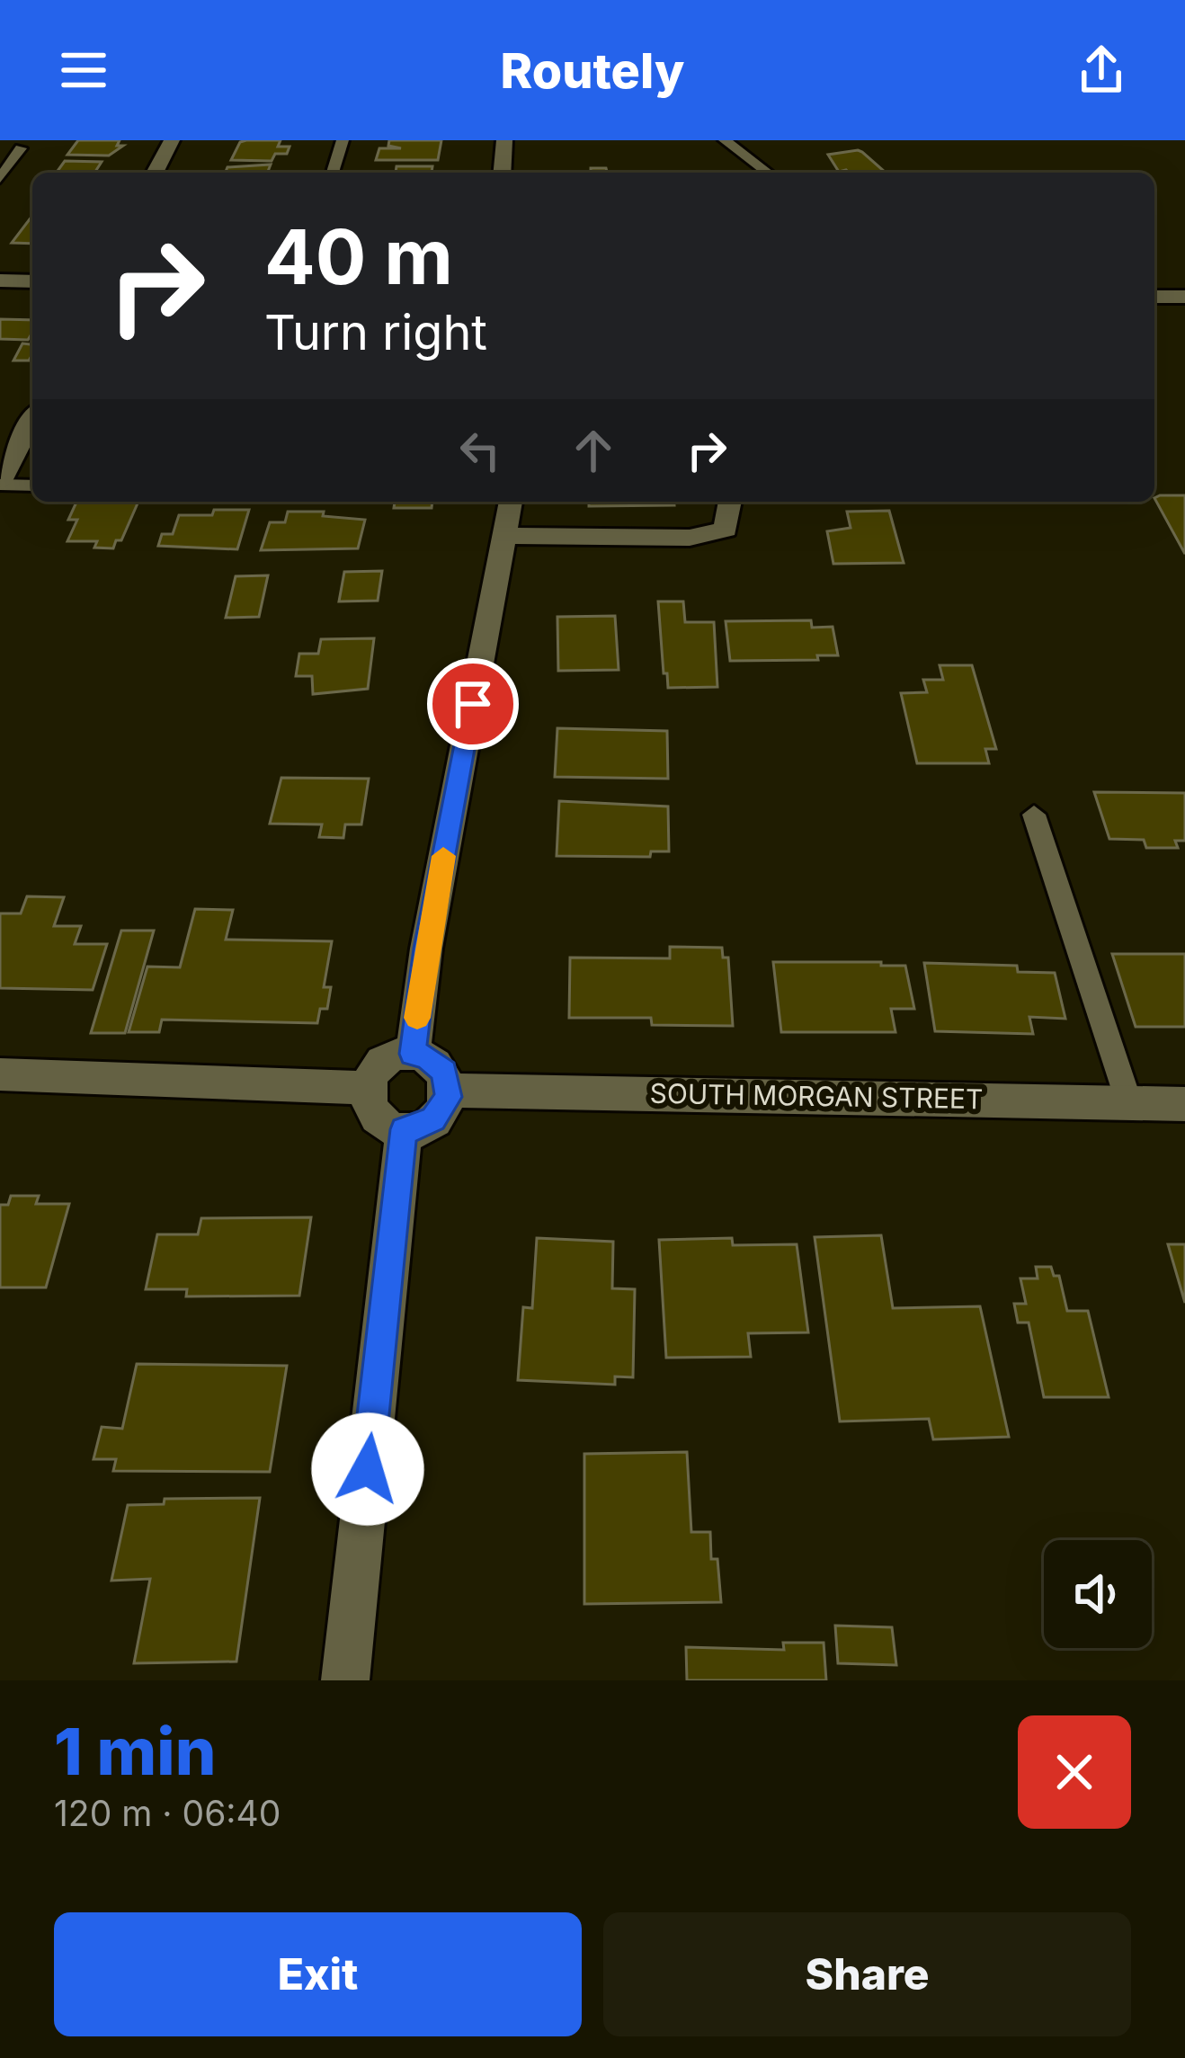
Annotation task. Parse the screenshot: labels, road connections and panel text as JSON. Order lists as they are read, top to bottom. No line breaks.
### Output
{"streets":{"street":["SOUTH MORGAN STREET"]},"page":{"header":"Routely","turn":["40 m","Turn right"],"heading":["1 min","120 m · 06:40"],"buttons":["Exit","Share"]}}
